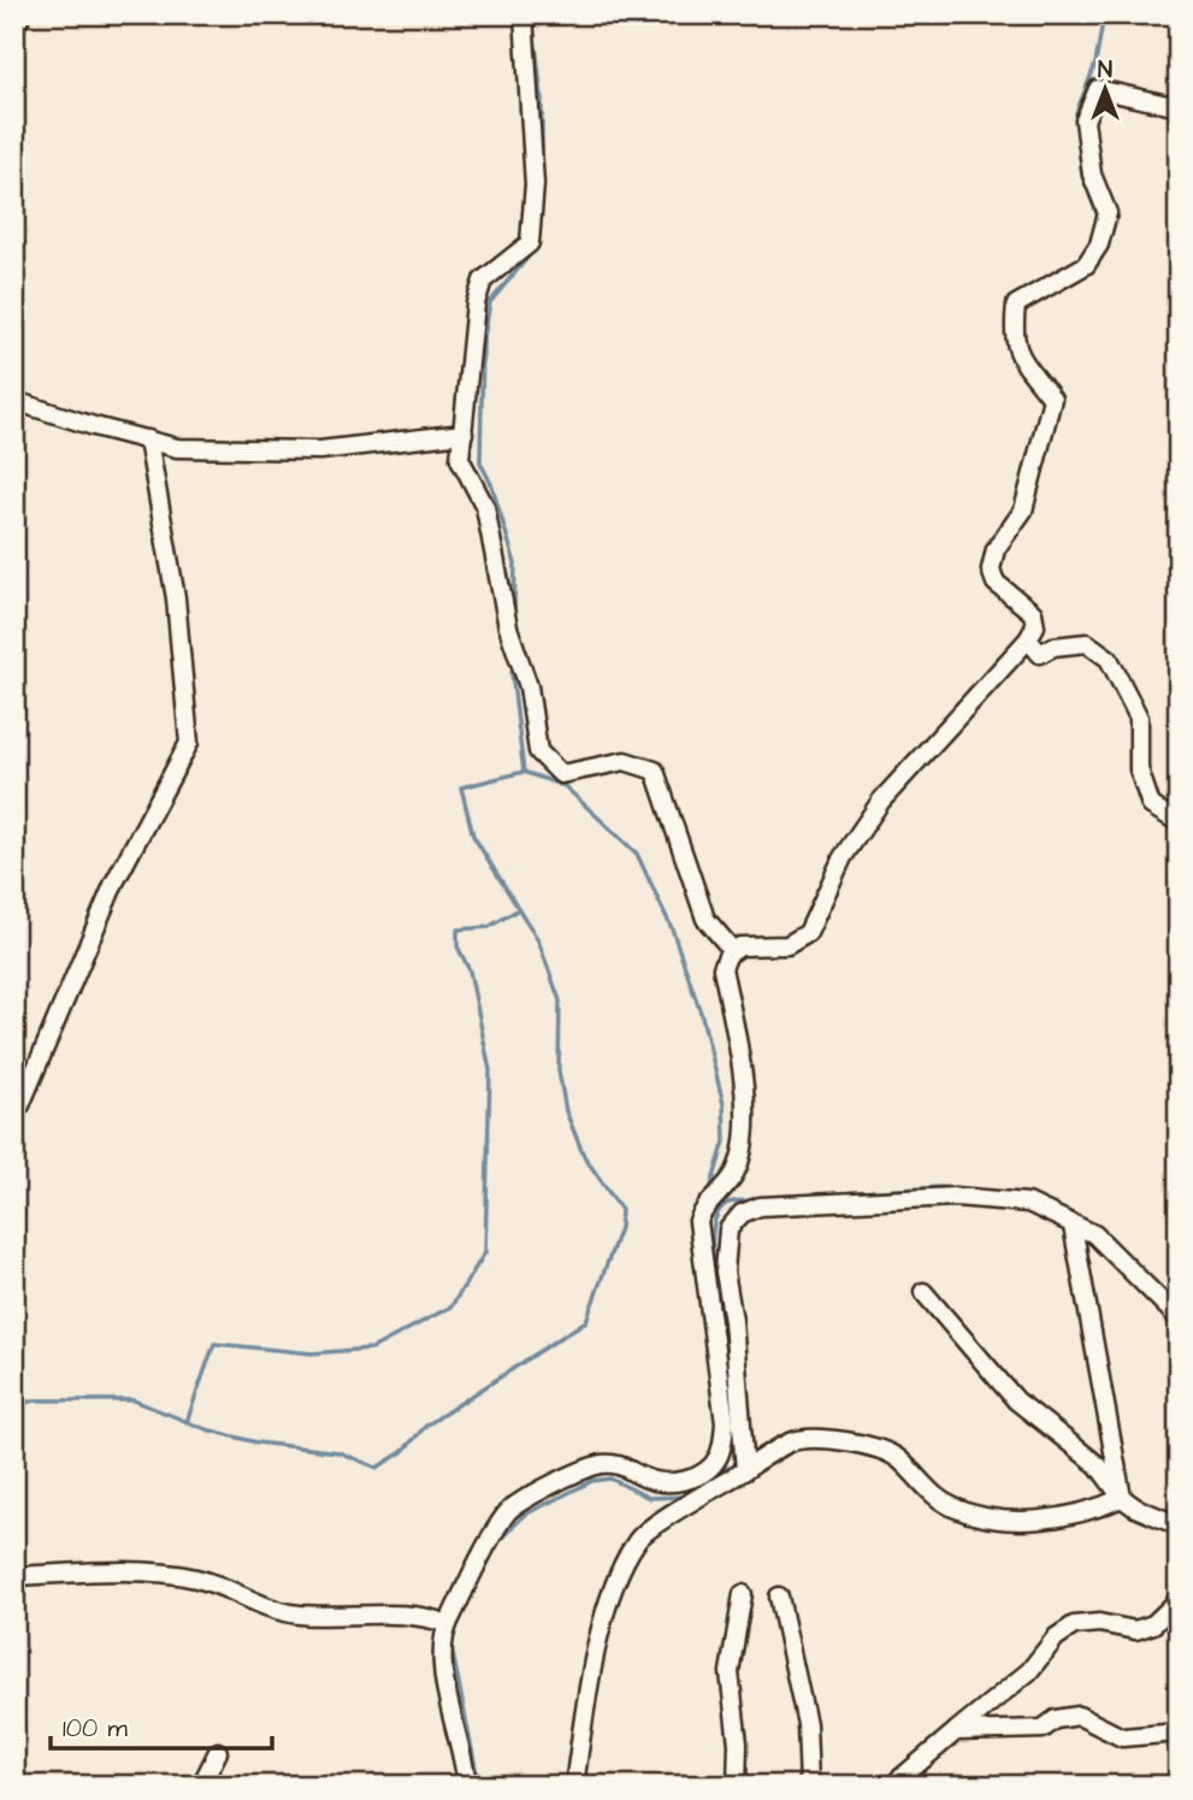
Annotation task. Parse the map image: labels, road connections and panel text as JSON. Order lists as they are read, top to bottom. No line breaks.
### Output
{"scale_bar":"100 m","north":"top"}
